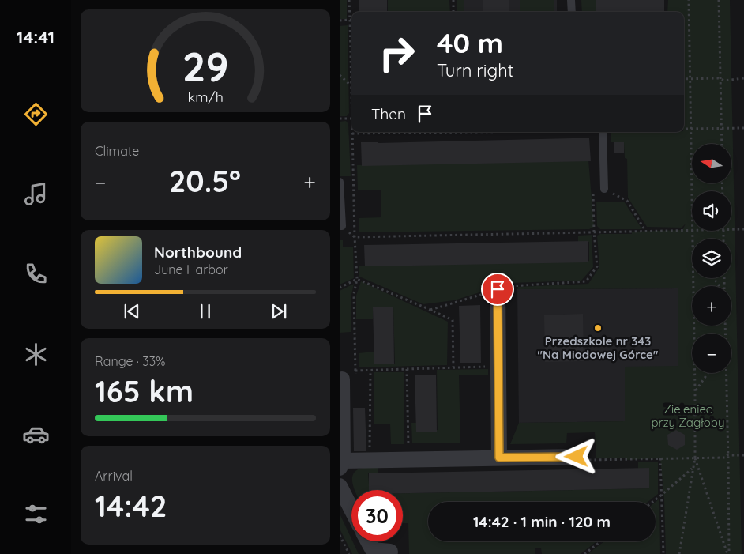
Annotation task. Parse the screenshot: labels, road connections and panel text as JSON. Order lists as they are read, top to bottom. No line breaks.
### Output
{"parks":["Zieleniec przy Zagłoby"],"places":["Przedszkole nr 343 \"Na Miodowej Górce\""],"north":"left","page":{"tabs":"14:41","turn":["40 m","Turn right"],"then":"Then","tile":["Climate",["Range · 33%","165 km"],["Arrival","14:42"]],"map_buttons":["+","−"],"heat":["−","20.5°","+"],"song":["Northbound","June Harbor"],"limit":"30","trip":"14:42 · 1 min · 120 m","gauge":["29","km/h"]}}
